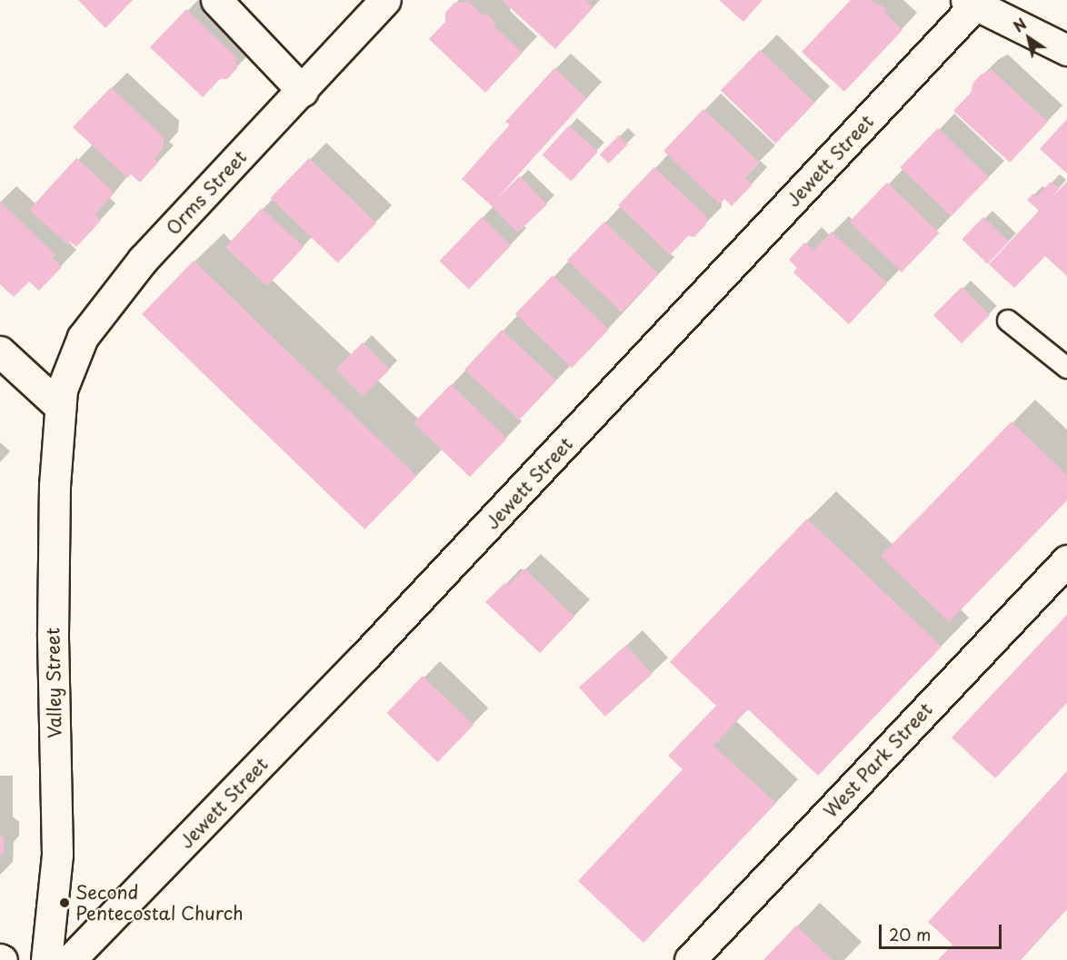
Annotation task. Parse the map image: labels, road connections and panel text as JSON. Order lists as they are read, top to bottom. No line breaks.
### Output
{"streets":{"street":["Jewett Street","Orms Street","Valley Street","West Park Street"]},"crossings":[["Orms Street","Valley Street"]],"places":["Second Pentecostal Church"],"scale_bar":"20 m","north":"top left"}
